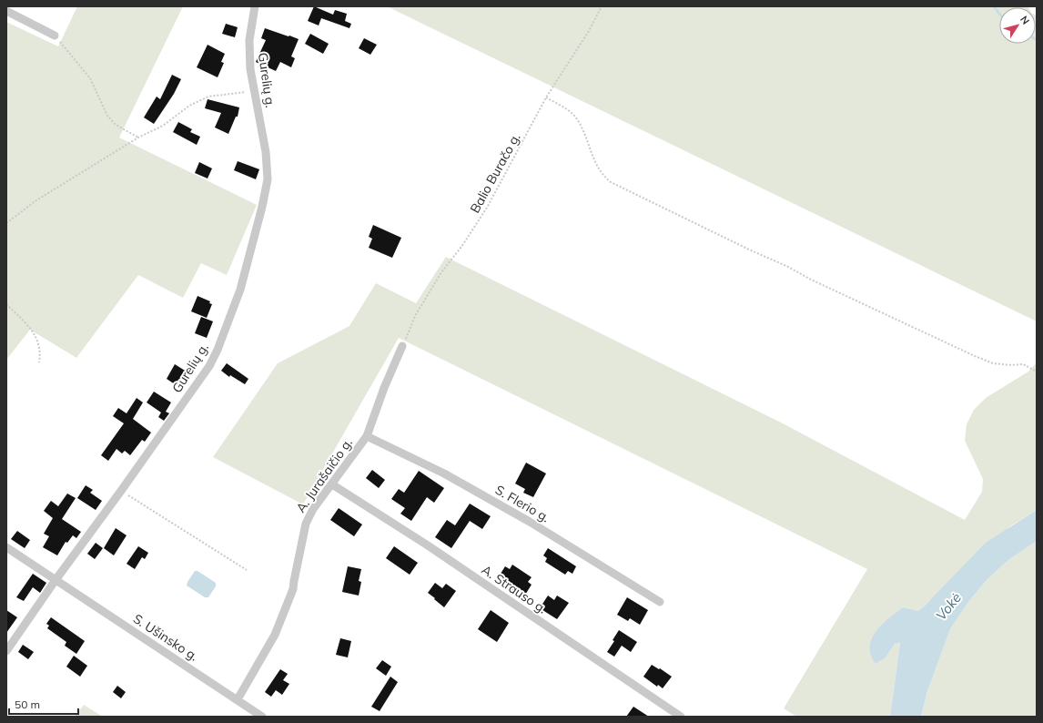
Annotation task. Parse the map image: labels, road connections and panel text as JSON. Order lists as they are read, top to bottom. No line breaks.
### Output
{"streets":{"street":["Gurelių g.","A. Jurašaičio g.","S. Flerio g.","A. Strauso g.","S. Ušinsko g."],"path":["Balio Buračo g."]},"crossings":[["Gurelių g.","S. Ušinsko g."],["Balio Buračo g.","A. Jurašaičio g."],["A. Jurašaičio g.","S. Flerio g."],["A. Jurašaičio g.","A. Strauso g."],["A. Jurašaičio g.","S. Ušinsko g."]],"water":["Vokė"],"scale_bar":"50 m","north":"top right"}
